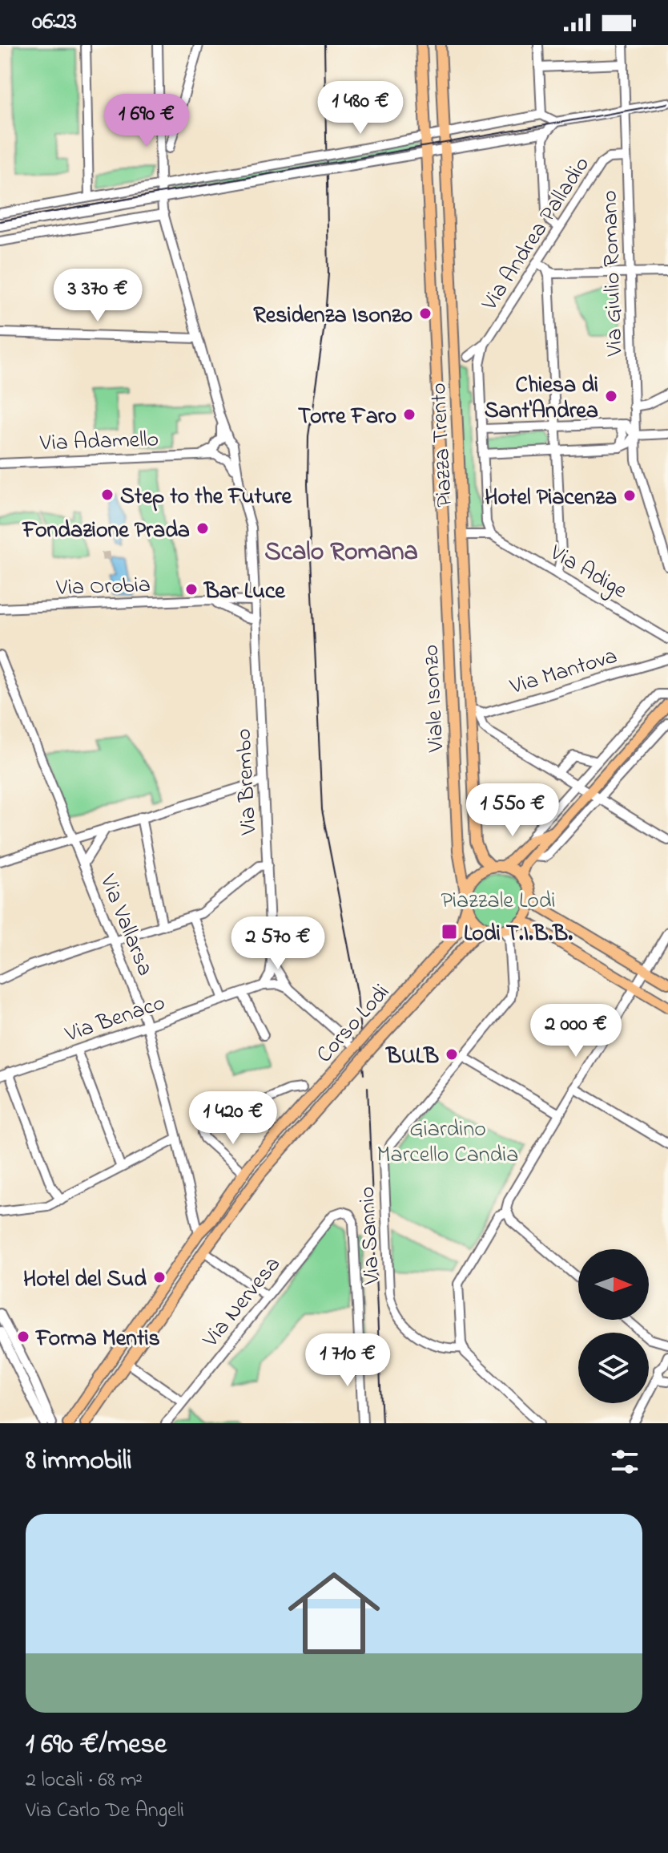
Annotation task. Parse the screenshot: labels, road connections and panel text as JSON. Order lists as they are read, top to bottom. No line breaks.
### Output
{"streets":{"main road":["Piazza Trento","Viale Isonzo","Corso Lodi"],"street":["Via Andrea Palladio","Via Giulio Romano","Via Adamello","Via Adige","Via Orobia","Via Mantova","Via Brembo","Via Vallarsa","Via Benaco","Via Sannio","Via Nervesa"]},"crossings":[["Via Andrea Palladio","Via Giulio Romano"],["Via Andrea Palladio","Piazza Trento"],["Via Adamello","Via Brembo"],["Piazza Trento","Via Adige"],["Piazza Trento","Viale Isonzo"],["Via Orobia","Via Brembo"],["Via Mantova","Viale Isonzo"],["Viale Isonzo","Corso Lodi"],["Viale Isonzo","Via Sannio"],["Via Brembo","Via Benaco"],["Via Brembo","Corso Lodi"],["Via Vallarsa","Via Benaco"],["Via Vallarsa","Corso Lodi"],["Corso Lodi","Via Sannio"]],"districts":["Scalo Romana"],"parks":["Piazzale Lodi","Giardino Marcello Candia"],"places":{"other":["Residenza Isonzo","Chiesa di Sant'Andrea","Torre Faro","Step to the Future","Hotel Piacenza","Fondazione Prada","Bar Luce","BULB","Hotel del Sud","Forma Mentis"],"transit":["Lodi T.I.B.B."]},"north":"right","page":{"status":"06:23","price":["1 480 €","1 690 €","3 370 €","1 550 €","2 570 €","2 000 €","1 420 €","1 710 €"],"heading":"8 immobili","list":[{"name":"1 690 €/mese","note":"2 locali · 68 m² · Via Carlo De Angeli"}]}}
